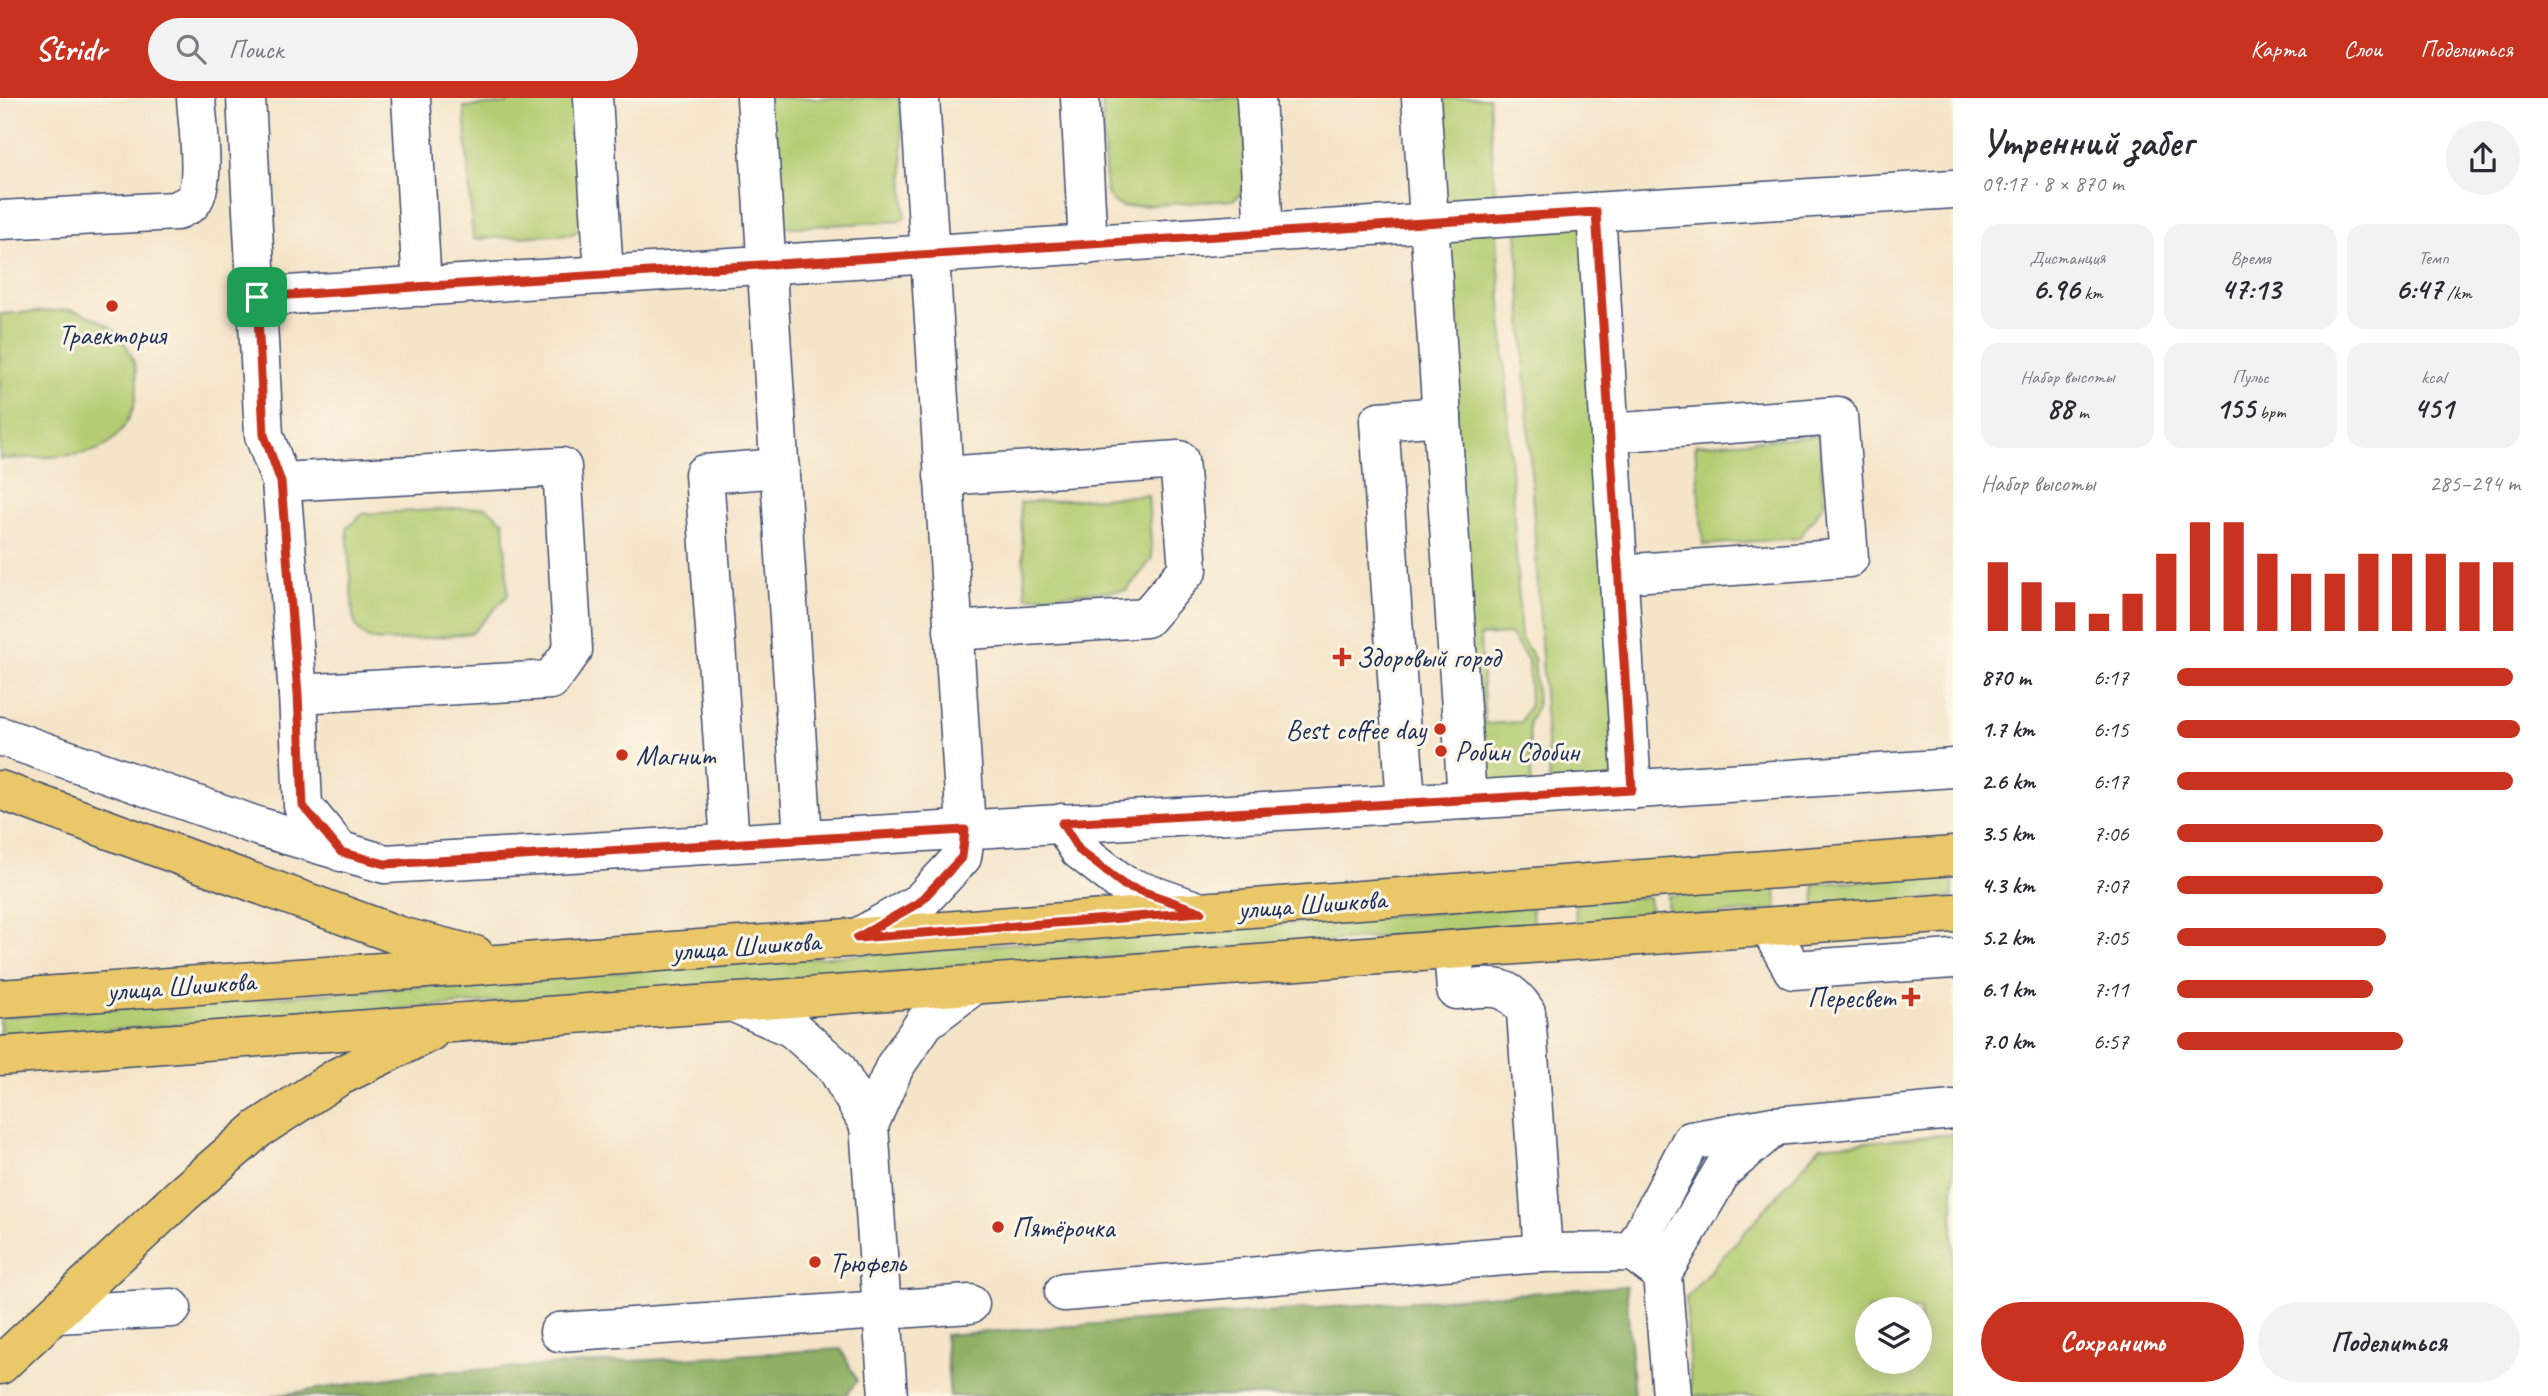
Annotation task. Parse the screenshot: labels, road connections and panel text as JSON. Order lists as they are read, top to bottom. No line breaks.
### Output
{"streets":{"main road":["улица Шишкова"]},"places":{"other":["Траектория","Best coffee day","Робин Сдобин","Магнит","Пятёрочка","Трюфель"],"health":["Здоровый город","Пересвет"]},"page":{"header":"Stridr","search":"Поиск","nav":["Карта","Слои","Поделиться"],"heading":["Утренний забег","09:17 · 8 × 870 m"],"stats":[["Дистанция","6.96 km"],["Время","47:13"],["Темп","6:47 /km"],["Набор высоты","88 m"],["Пульс","155 bpm"],["kcal","451"]],"chart":["Набор высоты","285–294 m"],"list":[{"name":"870 m","note":"6:17"},{"name":"1.7 km","note":"6:15"},{"name":"2.6 km","note":"6:17"},{"name":"3.5 km","note":"7:06"},{"name":"4.3 km","note":"7:07"},{"name":"5.2 km","note":"7:05"},{"name":"6.1 km","note":"7:11"},{"name":"7.0 km","note":"6:57"}],"buttons":["Сохранить","Поделиться"]}}
